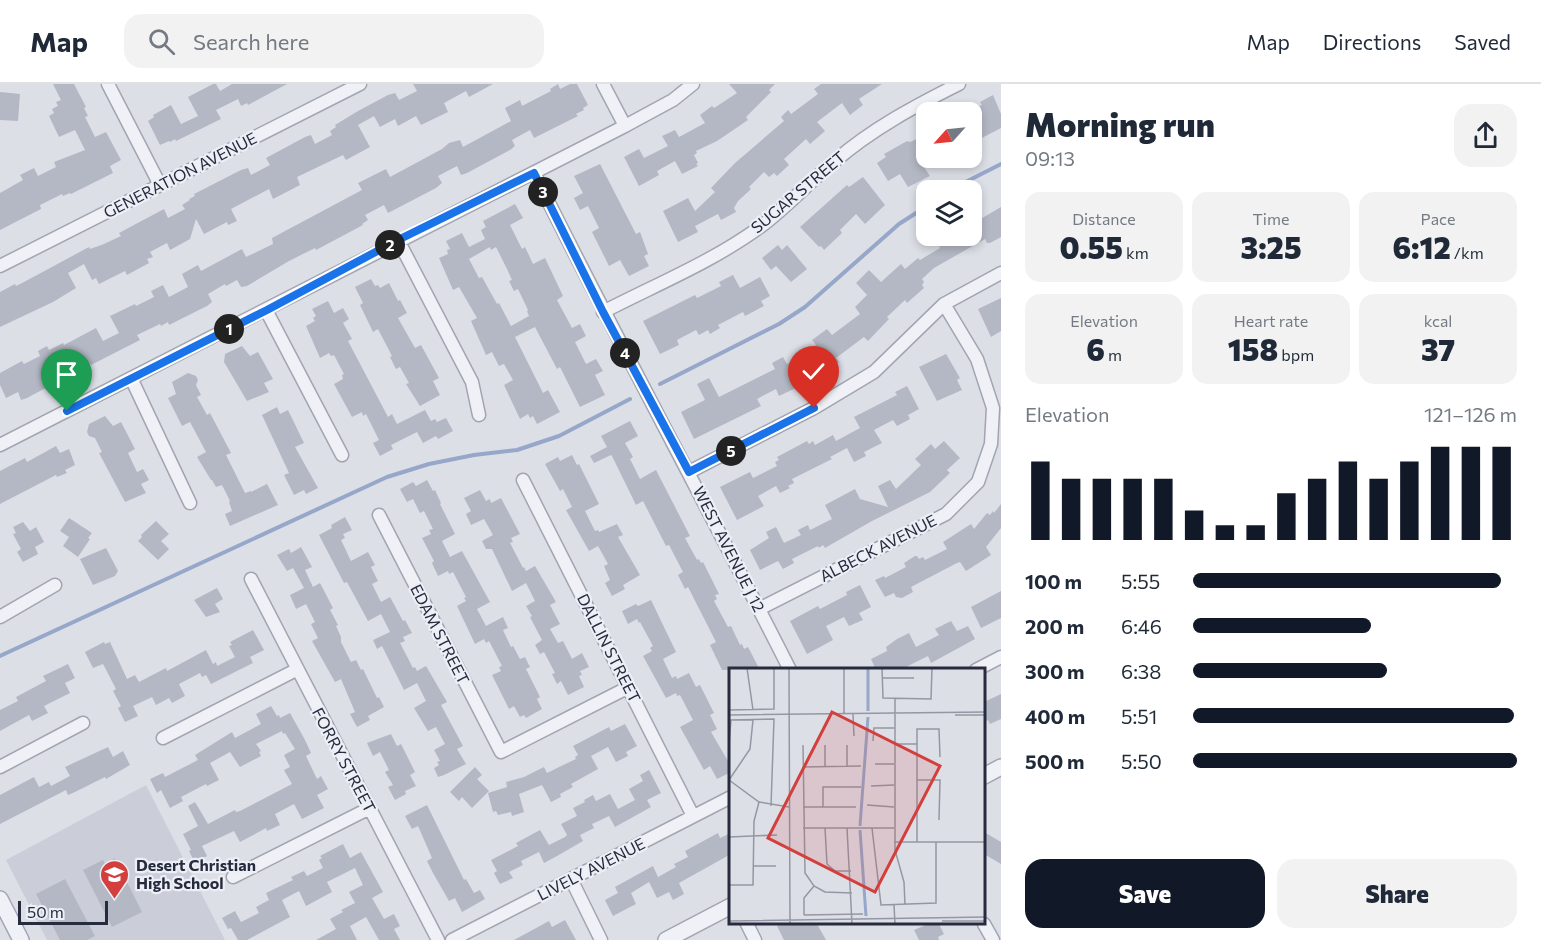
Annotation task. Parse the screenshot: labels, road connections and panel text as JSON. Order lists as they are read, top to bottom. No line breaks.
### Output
{"streets":{"street":["GENERATION AVENUE","SUGAR STREET","ALBECK AVENUE","WEST AVENUE J 12","EDAM STREET","DALLIN STREET","FORRY STREET","LIVELY AVENUE"]},"crossings":[["SUGAR STREET","WEST AVENUE J 12"],["ALBECK AVENUE","WEST AVENUE J 12"],["EDAM STREET","DALLIN STREET"],["DALLIN STREET","LIVELY AVENUE"]],"places":{"school or university":["Desert Christian High School"]},"scale_bar":"50 m","north":"bottom left","page":{"header":"Map","search":"Search here","nav":["Map","Directions","Saved"],"heading":["Morning run","09:13"],"pins":["3","2","1","4","5"],"stats":[["Distance","0.55 km"],["Time","3:25"],["Pace","6:12 /km"],["Elevation","6 m"],["Heart rate","158 bpm"],["kcal","37"]],"chart":["Elevation","121–126 m"],"list":[{"name":"100 m","note":"5:55"},{"name":"200 m","note":"6:46"},{"name":"300 m","note":"6:38"},{"name":"400 m","note":"5:51"},{"name":"500 m","note":"5:50"}],"buttons":["Save","Share"],"scale":"50 m"}}
